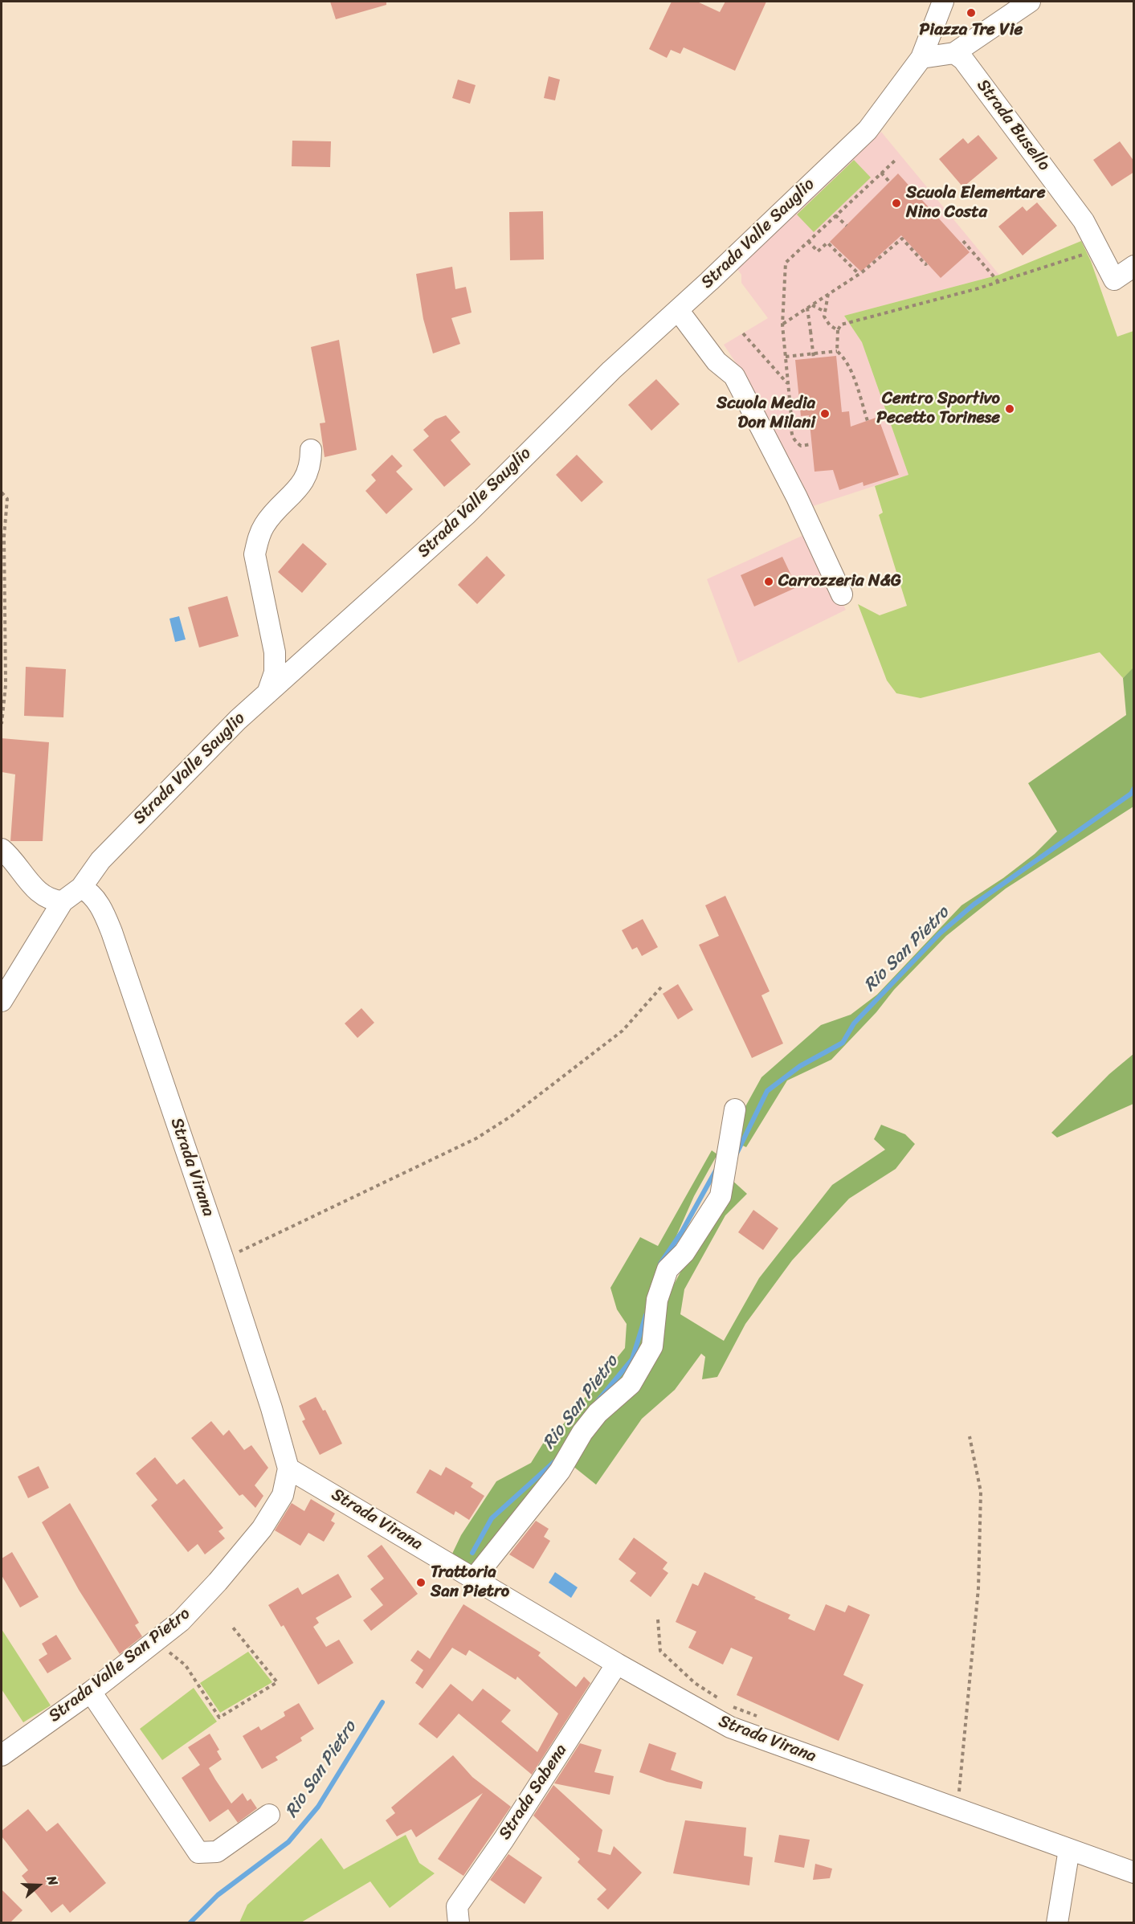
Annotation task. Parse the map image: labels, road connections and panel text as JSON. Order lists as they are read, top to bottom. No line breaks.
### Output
{"streets":{"street":["Strada Busello","Strada Valle Sauglio","Strada Virana","Strada Valle San Pietro","Strada Sabena"]},"crossings":[["Strada Valle Sauglio","Strada Virana"],["Strada Virana","Strada Valle San Pietro"],["Strada Virana","Strada Sabena"]],"water":["Rio San Pietro"],"places":["Piazza Tre Vie","Scuola Elementare Nino Costa","Centro Sportivo Pecetto Torinese","Scuola Media Don Milani","Carrozzeria N&G","Trattoria San Pietro"],"north":"right"}
